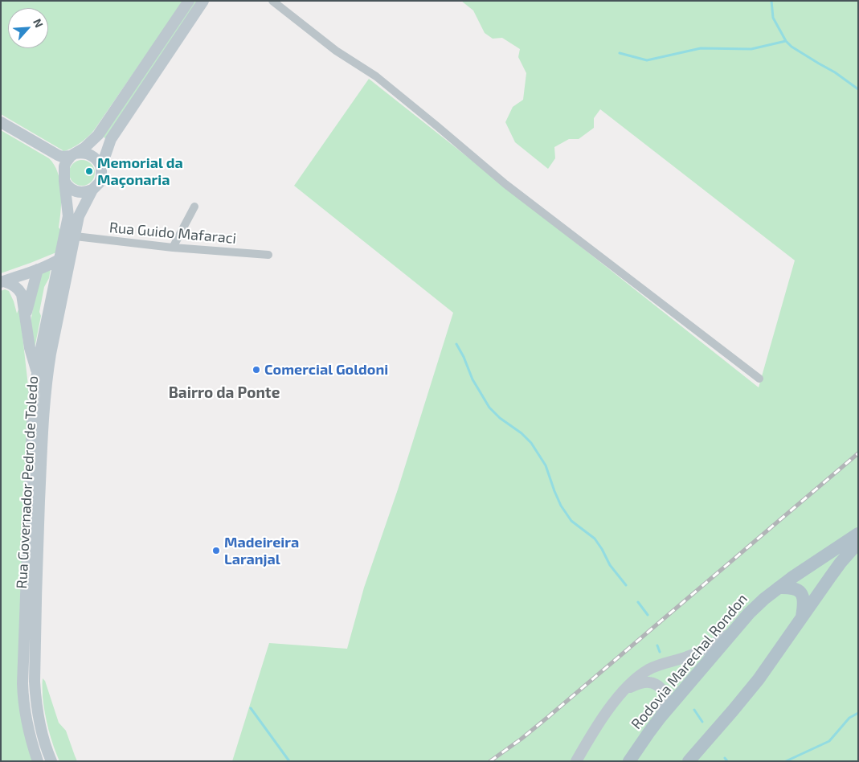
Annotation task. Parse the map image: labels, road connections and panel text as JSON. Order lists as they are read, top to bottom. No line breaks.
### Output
{"streets":{"main road":["Rua Governador Pedro de Toledo","Rodovia Marechal Rondon"],"street":["Rua Guido Mafaraci"]},"crossings":[["Rua Guido Mafaraci","Rua Governador Pedro de Toledo"]],"districts":["Bairro da Ponte"],"places":["Memorial da Maçonaria","Comercial Goldoni","Madeireira Laranjal"],"north":"top right"}
